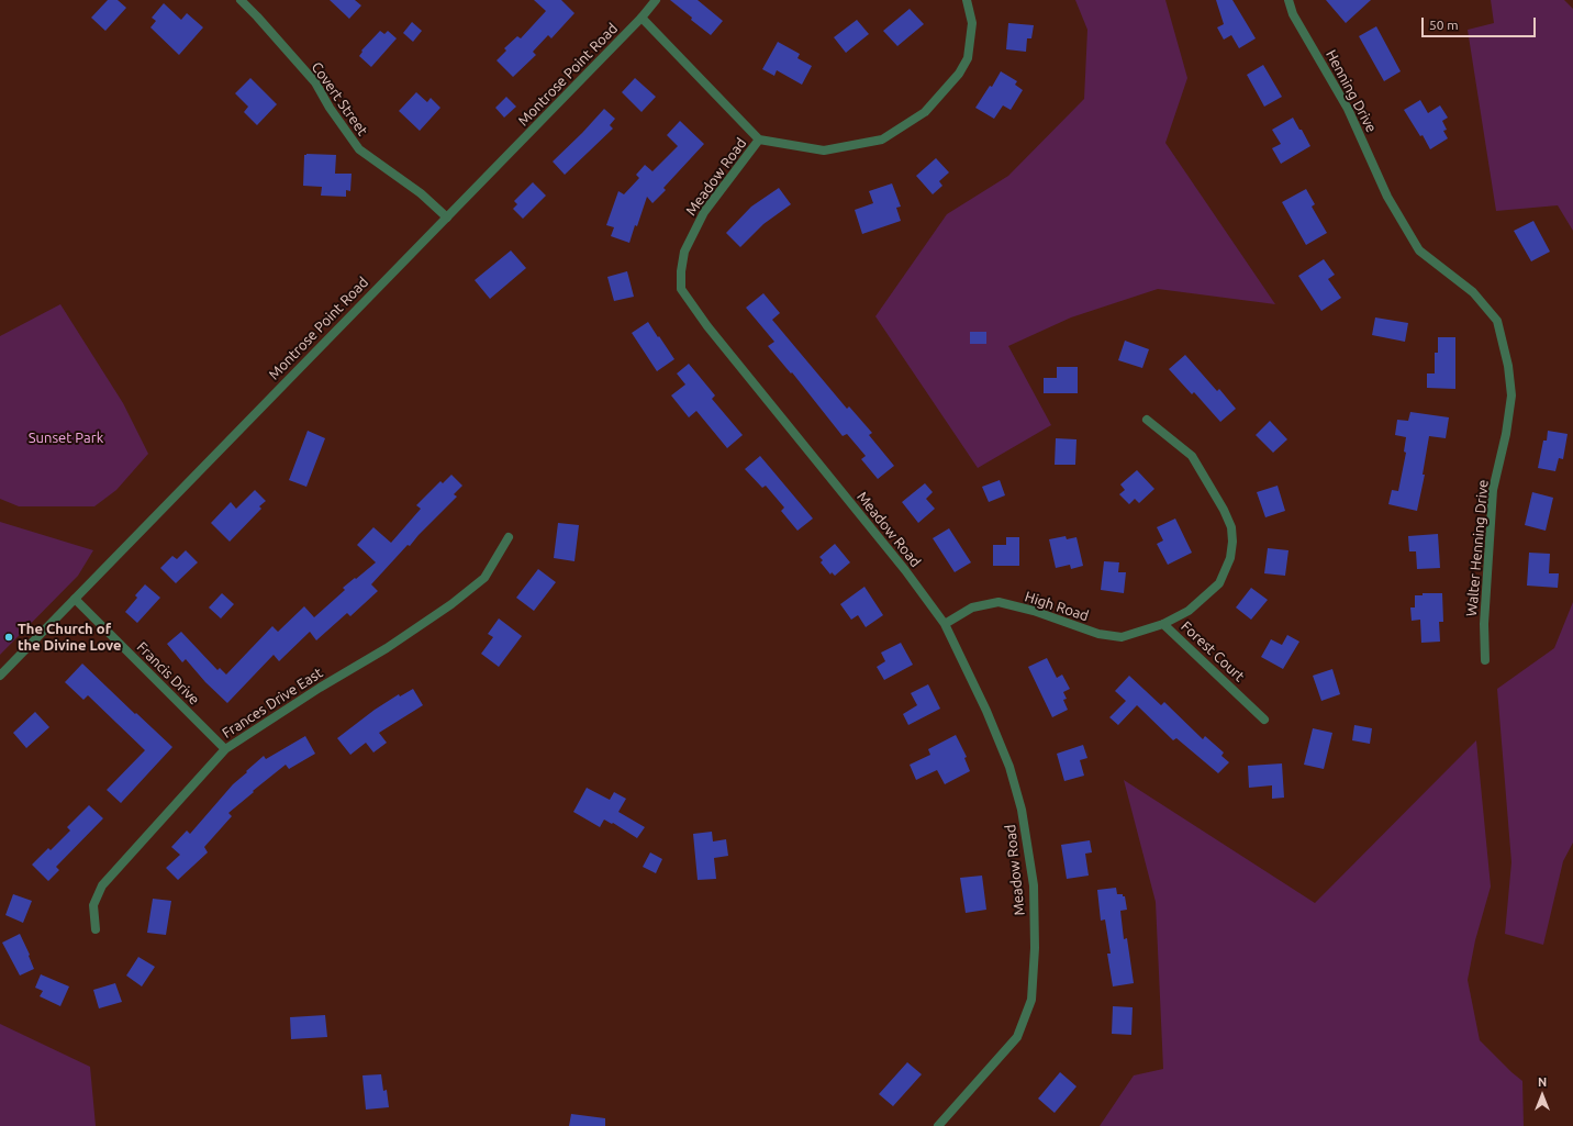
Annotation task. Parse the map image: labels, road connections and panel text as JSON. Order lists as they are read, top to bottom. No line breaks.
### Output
{"streets":{"street":["Montrose Point Road","Henning Drive","Covert Street","Meadow Road","Walter Henning Drive","High Road","Forest Court","Francis Drive","Frances Drive East"]},"crossings":[["Montrose Point Road","Covert Street"],["Montrose Point Road","Meadow Road"],["Montrose Point Road","Francis Drive"],["Henning Drive","Walter Henning Drive"],["Meadow Road","High Road"],["High Road","Forest Court"],["Francis Drive","Frances Drive East"]],"parks":["Sunset Park"],"places":["The Church of the Divine Love"],"scale_bar":"50 m","north":"top"}
